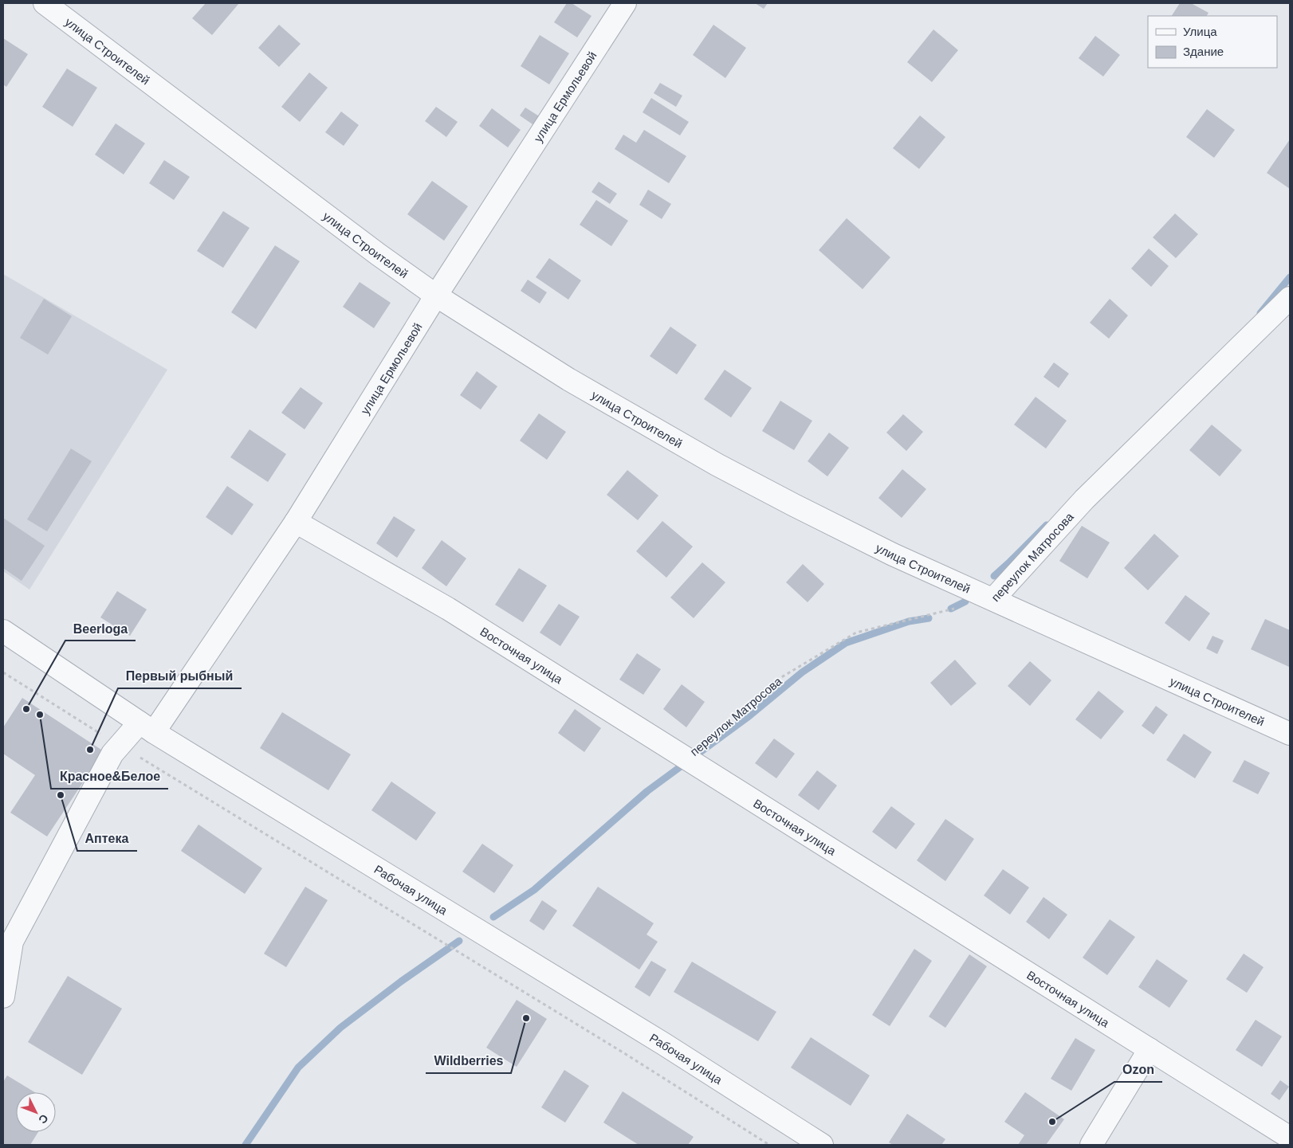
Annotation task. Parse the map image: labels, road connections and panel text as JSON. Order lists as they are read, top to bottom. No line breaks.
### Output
{"streets":{"street":["улица Строителей","улица Ермольевой","переулок Матросова","Восточная улица","Рабочая улица"]},"crossings":[["улица Строителей","улица Ермольевой"],["улица Строителей","переулок Матросова"],["улица Ермольевой","Восточная улица"],["улица Ермольевой","Рабочая улица"],["переулок Матросова","Восточная улица"]],"places":["Beerloga","Красное&Белое","Первый рыбный","Аптека","Wildberries","Ozon"],"legend":["Улица","Здание"],"north":"bottom right"}
